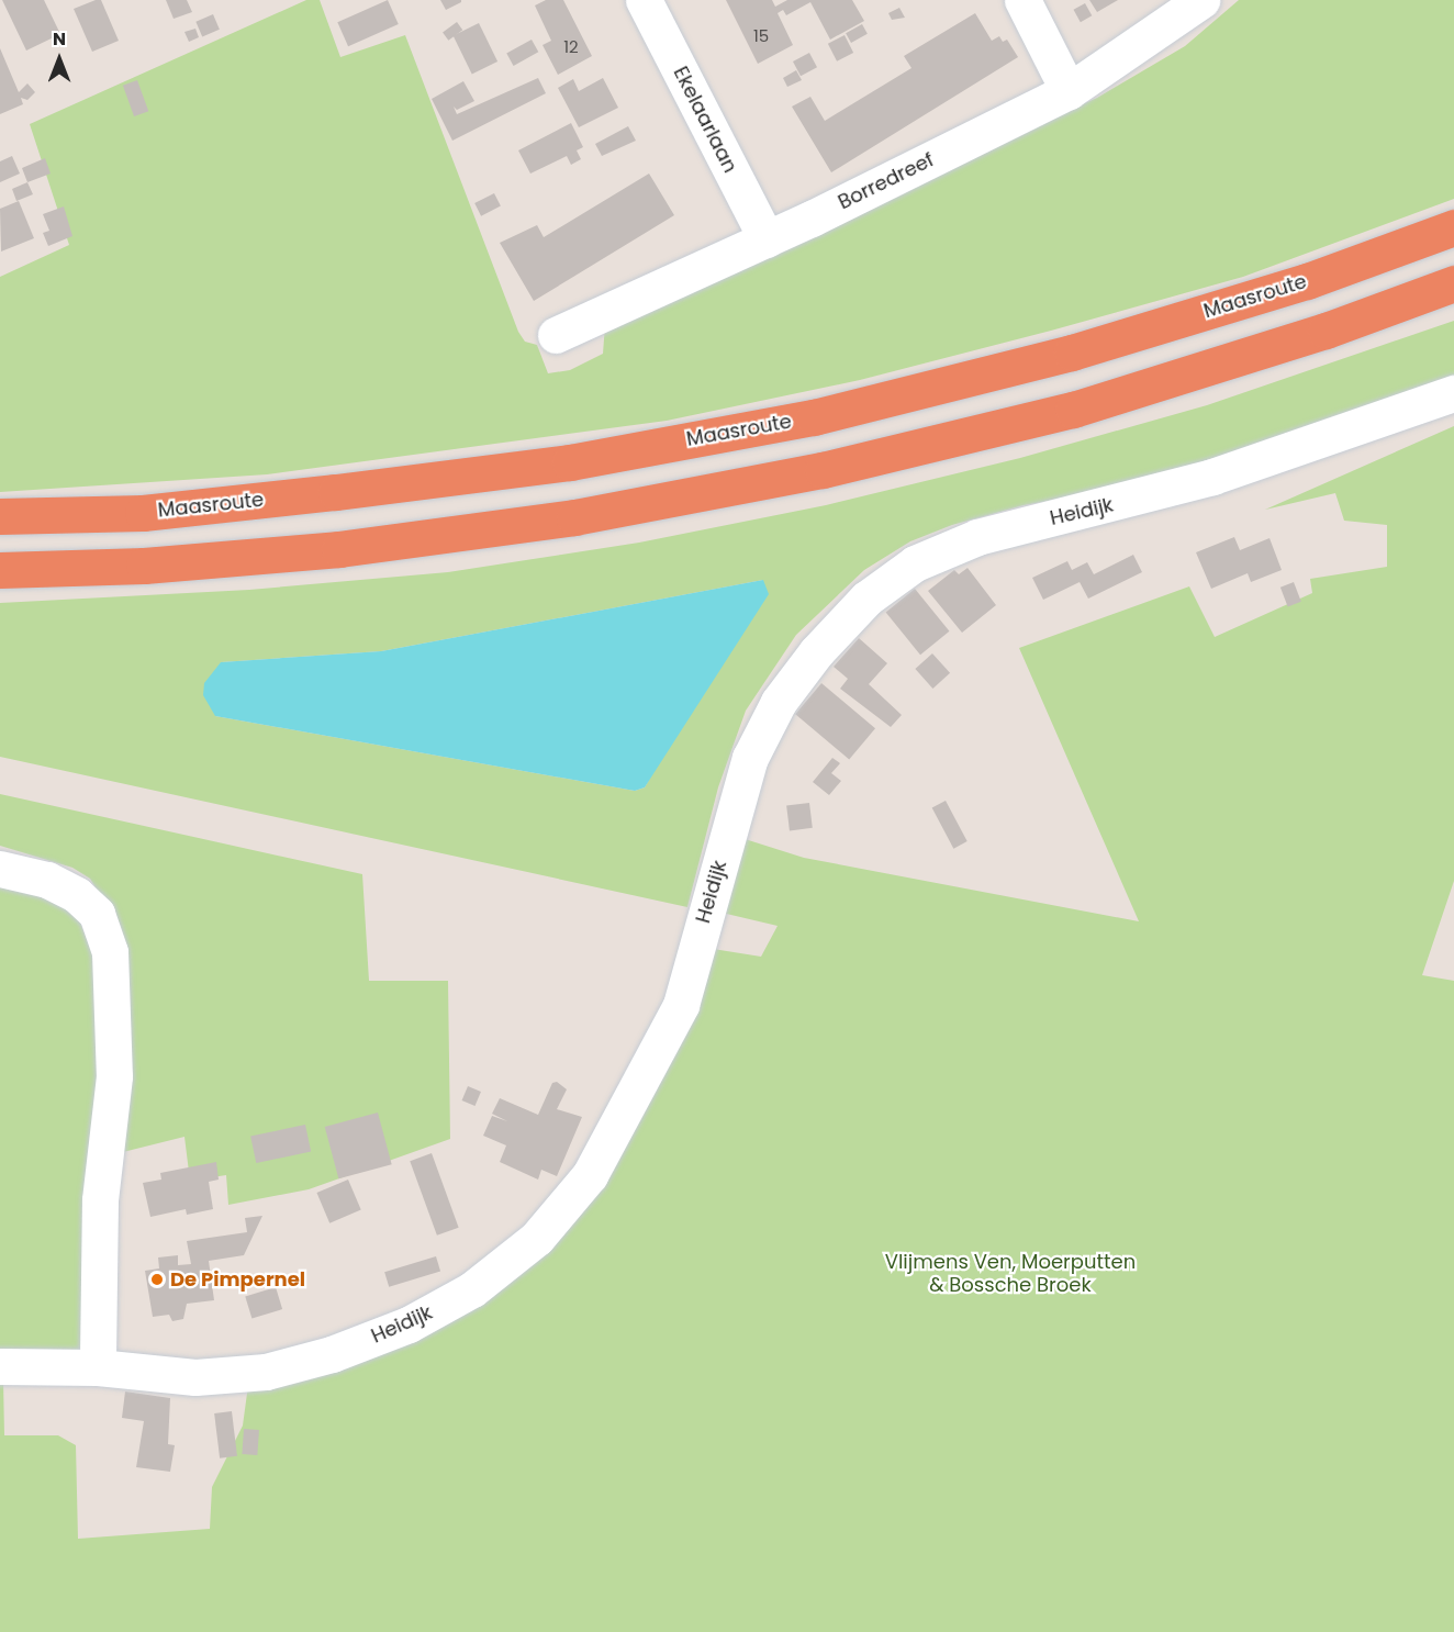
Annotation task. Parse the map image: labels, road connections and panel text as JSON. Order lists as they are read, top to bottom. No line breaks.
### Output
{"streets":{"highway":["Maasroute"],"street":["Ekelaarlaan","Borredreef","Heidijk"]},"crossings":[["Ekelaarlaan","Borredreef"]],"parks":["Vlijmens Ven, Moerputten & Bossche Broek"],"places":["De Pimpernel"],"house_numbers":["15","12"],"north":"top"}
